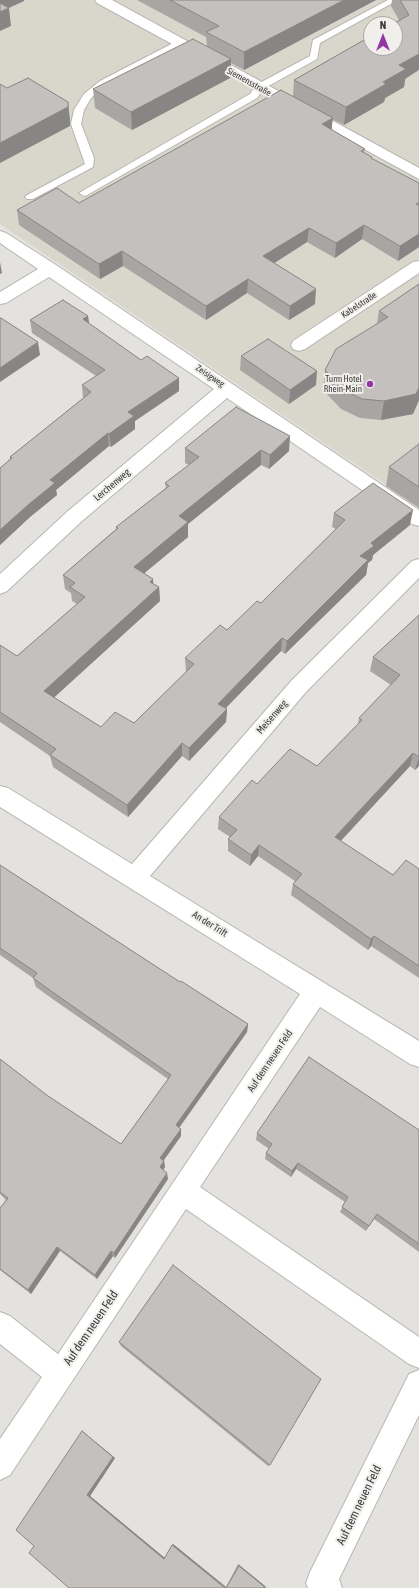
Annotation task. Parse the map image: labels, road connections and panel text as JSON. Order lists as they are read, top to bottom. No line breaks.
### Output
{"streets":{"street":["Siemensstraße","Kabelstraße","Zeisigweg","Lerchenweg","Meisenweg","An der Trift","Auf dem neuen Feld"]},"crossings":[["Zeisigweg","Lerchenweg"],["Meisenweg","An der Trift"],["An der Trift","Auf dem neuen Feld"]],"places":["Turm Hotel Rhein-Main"],"north":"top"}
